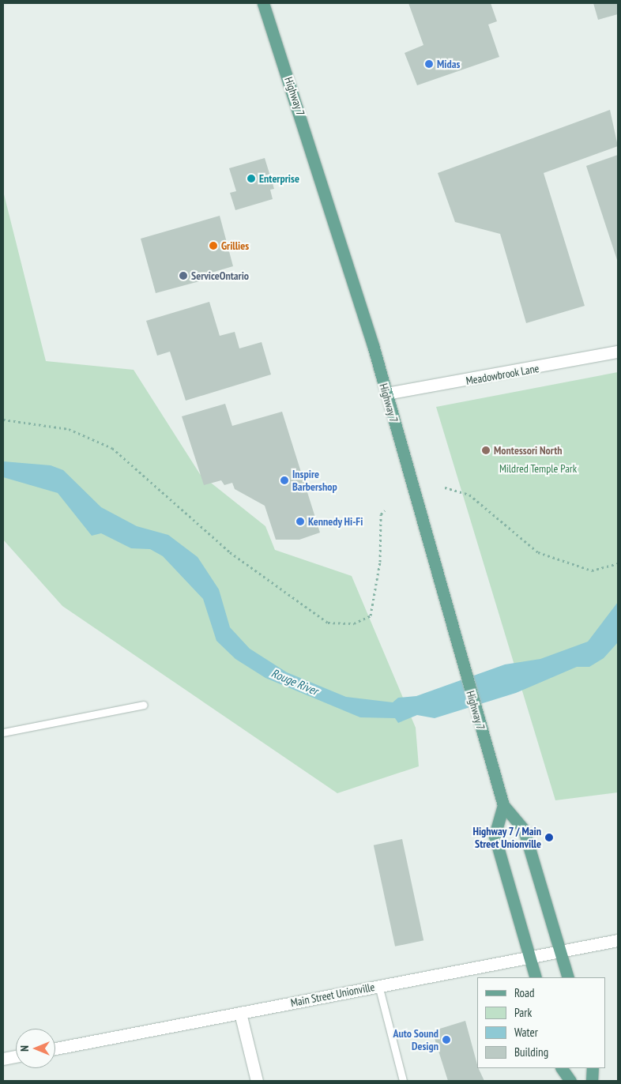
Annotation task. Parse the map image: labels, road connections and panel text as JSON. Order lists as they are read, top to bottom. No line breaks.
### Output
{"streets":{"main road":["Highway 7","Meadowbrook Lane","Main Street Unionville"]},"crossings":[["Highway 7","Meadowbrook Lane"],["Highway 7","Main Street Unionville"]],"water":["Rouge River"],"parks":["Mildred Temple Park"],"places":["Midas","Enterprise","Grillies","ServiceOntario","Montessori North","Inspire Barbershop","Kennedy Hi-Fi","Highway 7 / Main Street Unionville","Auto Sound Design"],"legend":["Road","Park","Water","Building"],"north":"left"}
